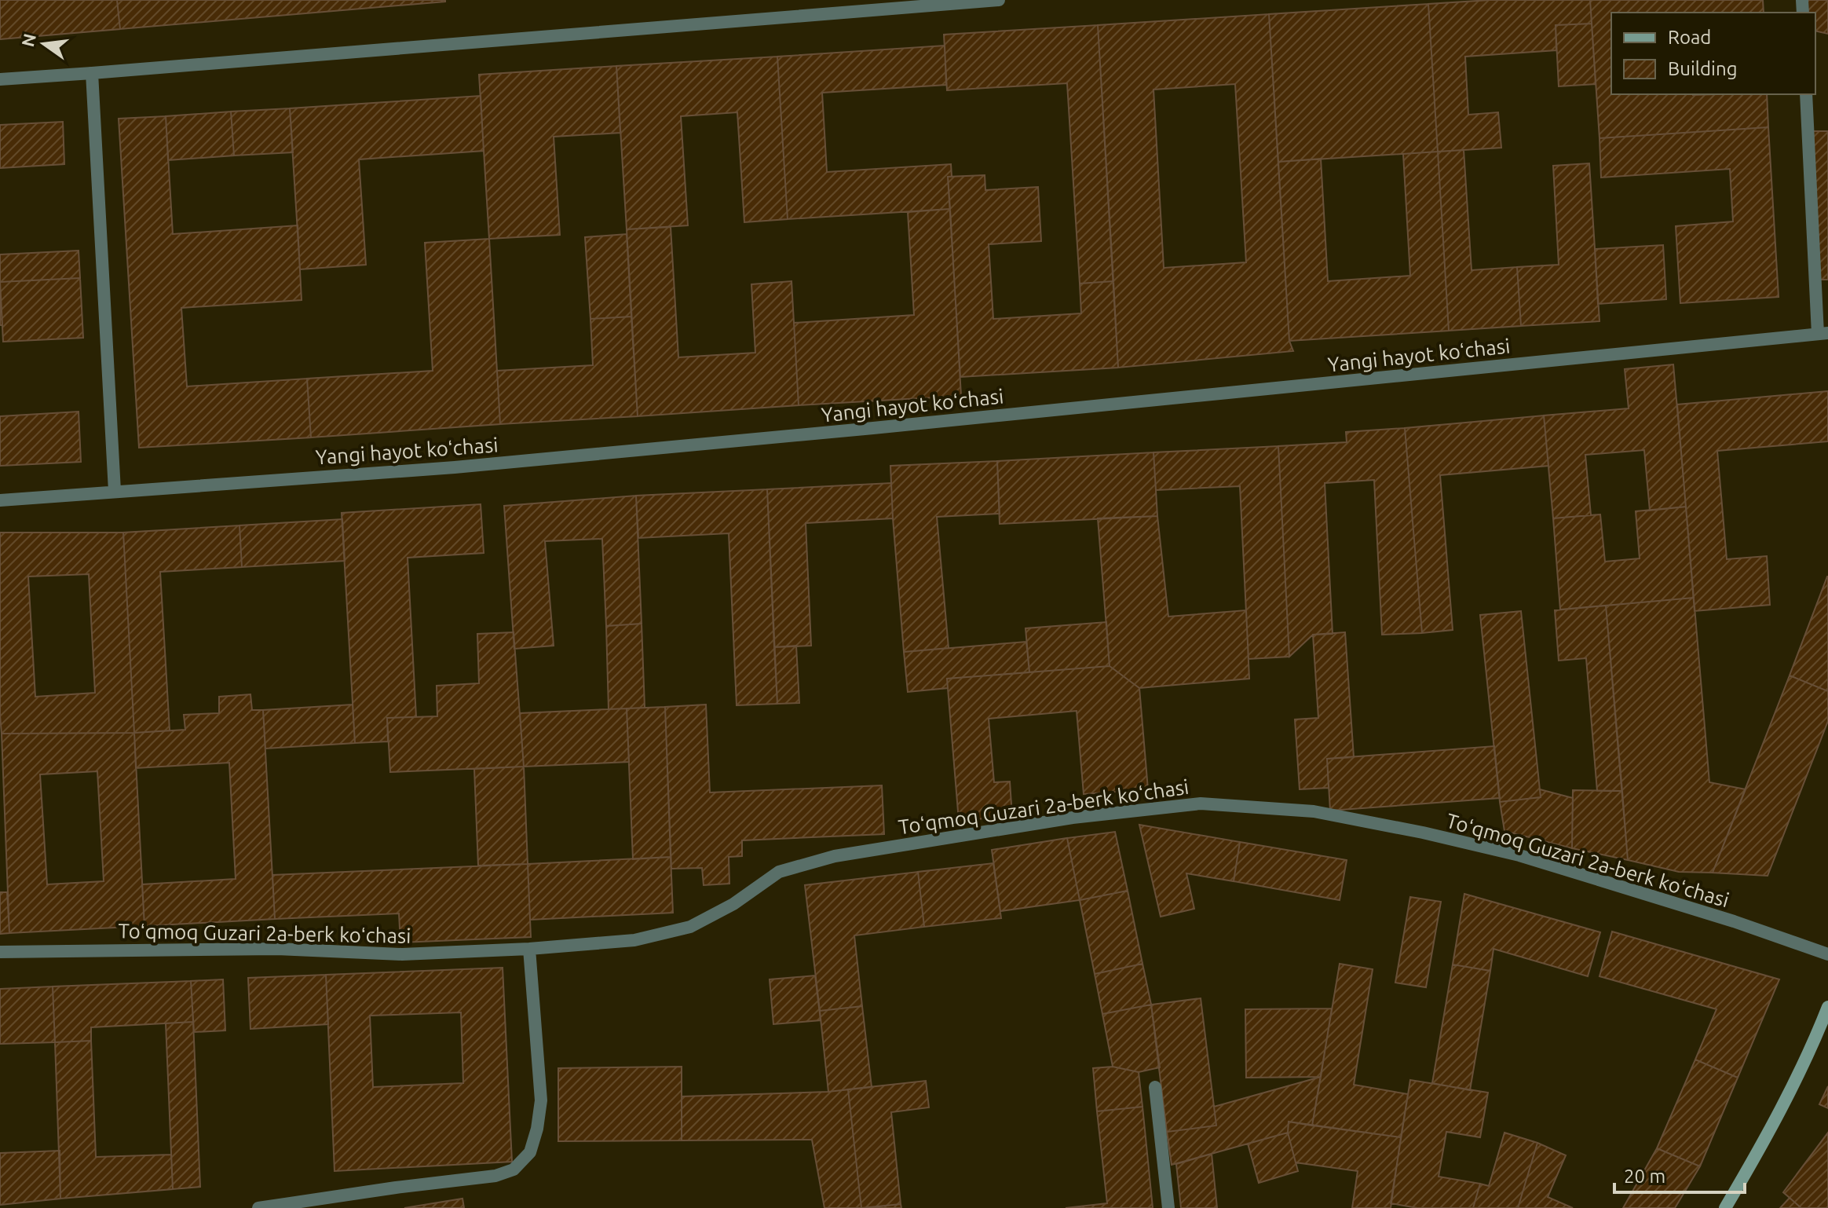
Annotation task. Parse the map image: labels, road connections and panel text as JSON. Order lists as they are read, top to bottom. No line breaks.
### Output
{"streets":{"street":["Yangi hayot koʻchasi","Toʻqmoq Guzari 2a-berk koʻchasi"]},"legend":["Road","Building"],"scale_bar":"20 m","north":"left"}
